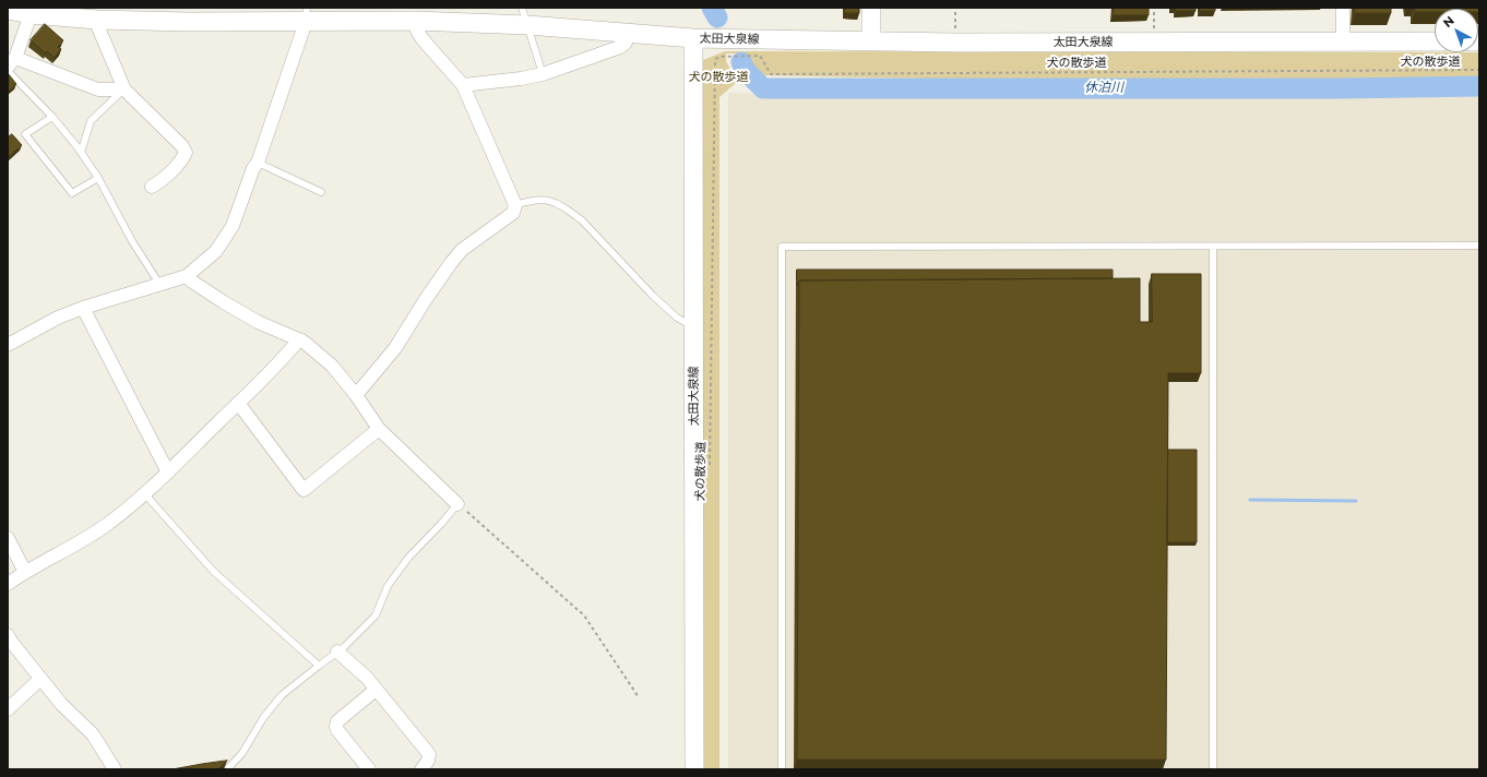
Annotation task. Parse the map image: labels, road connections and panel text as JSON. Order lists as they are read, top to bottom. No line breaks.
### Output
{"streets":{"main road":["太田大泉線"],"path":["犬の散歩道"]},"water":["休泊川"],"parks":["犬の散歩道"],"north":"top left"}
